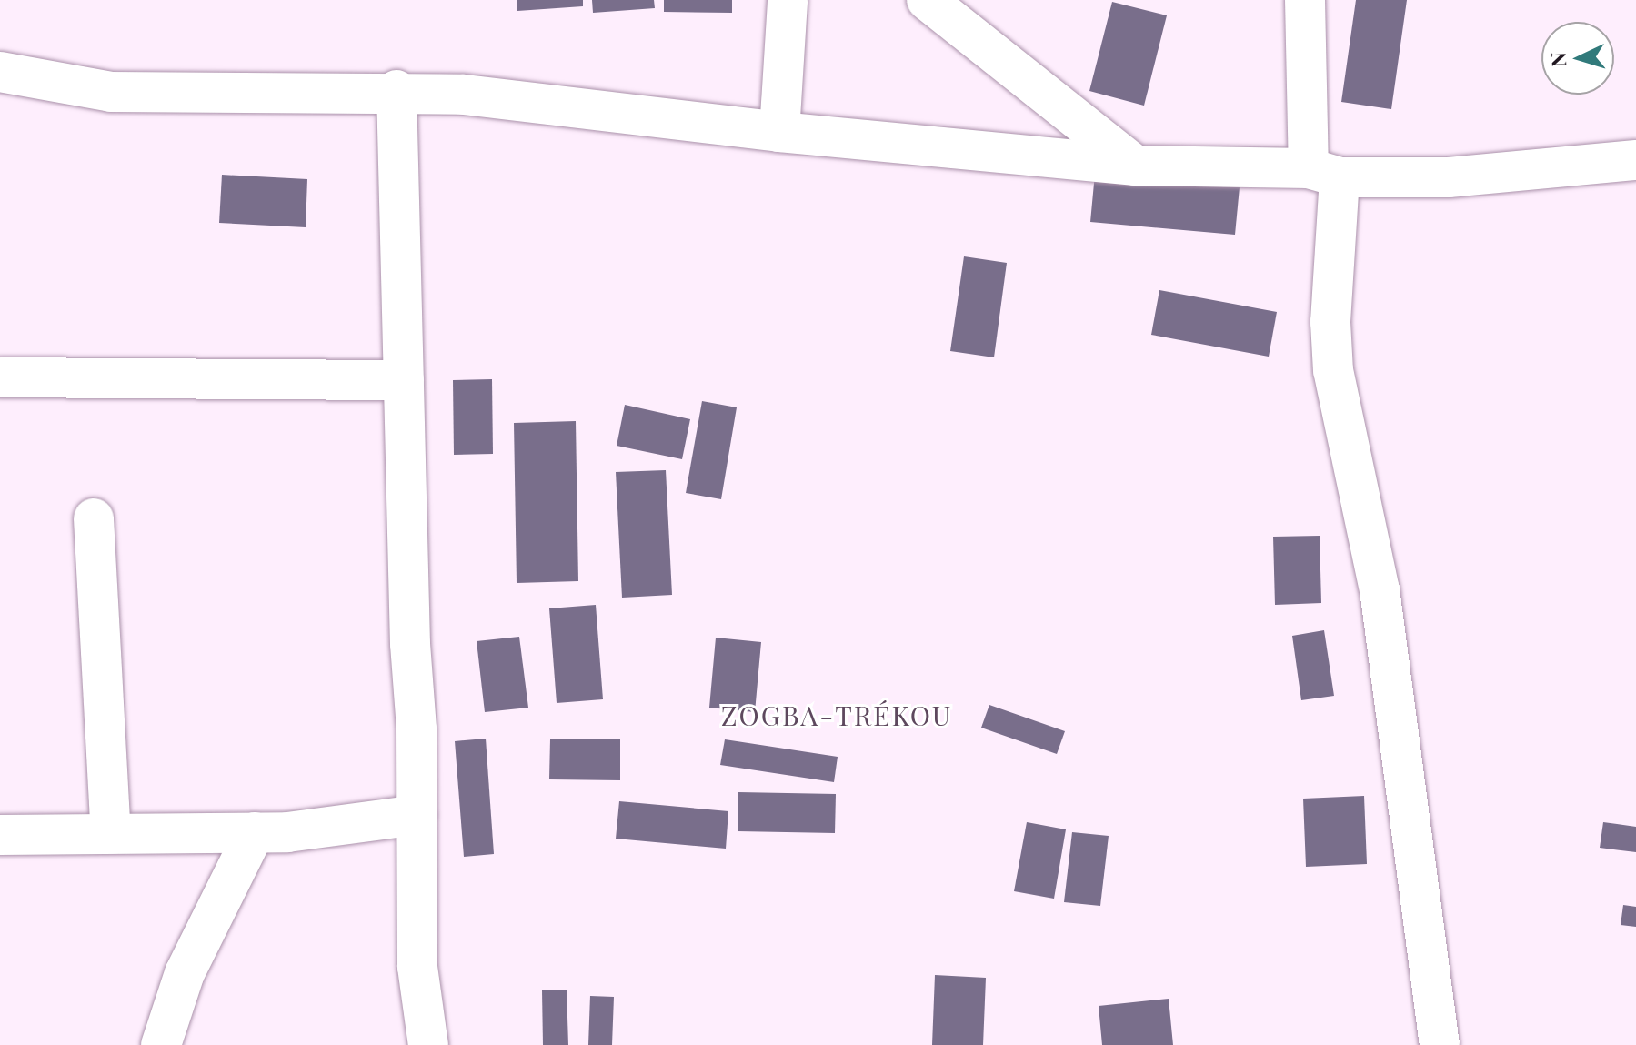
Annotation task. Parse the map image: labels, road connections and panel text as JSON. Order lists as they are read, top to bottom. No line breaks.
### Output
{"districts":["ZOGBA-TRÉKOU"],"north":"left"}
